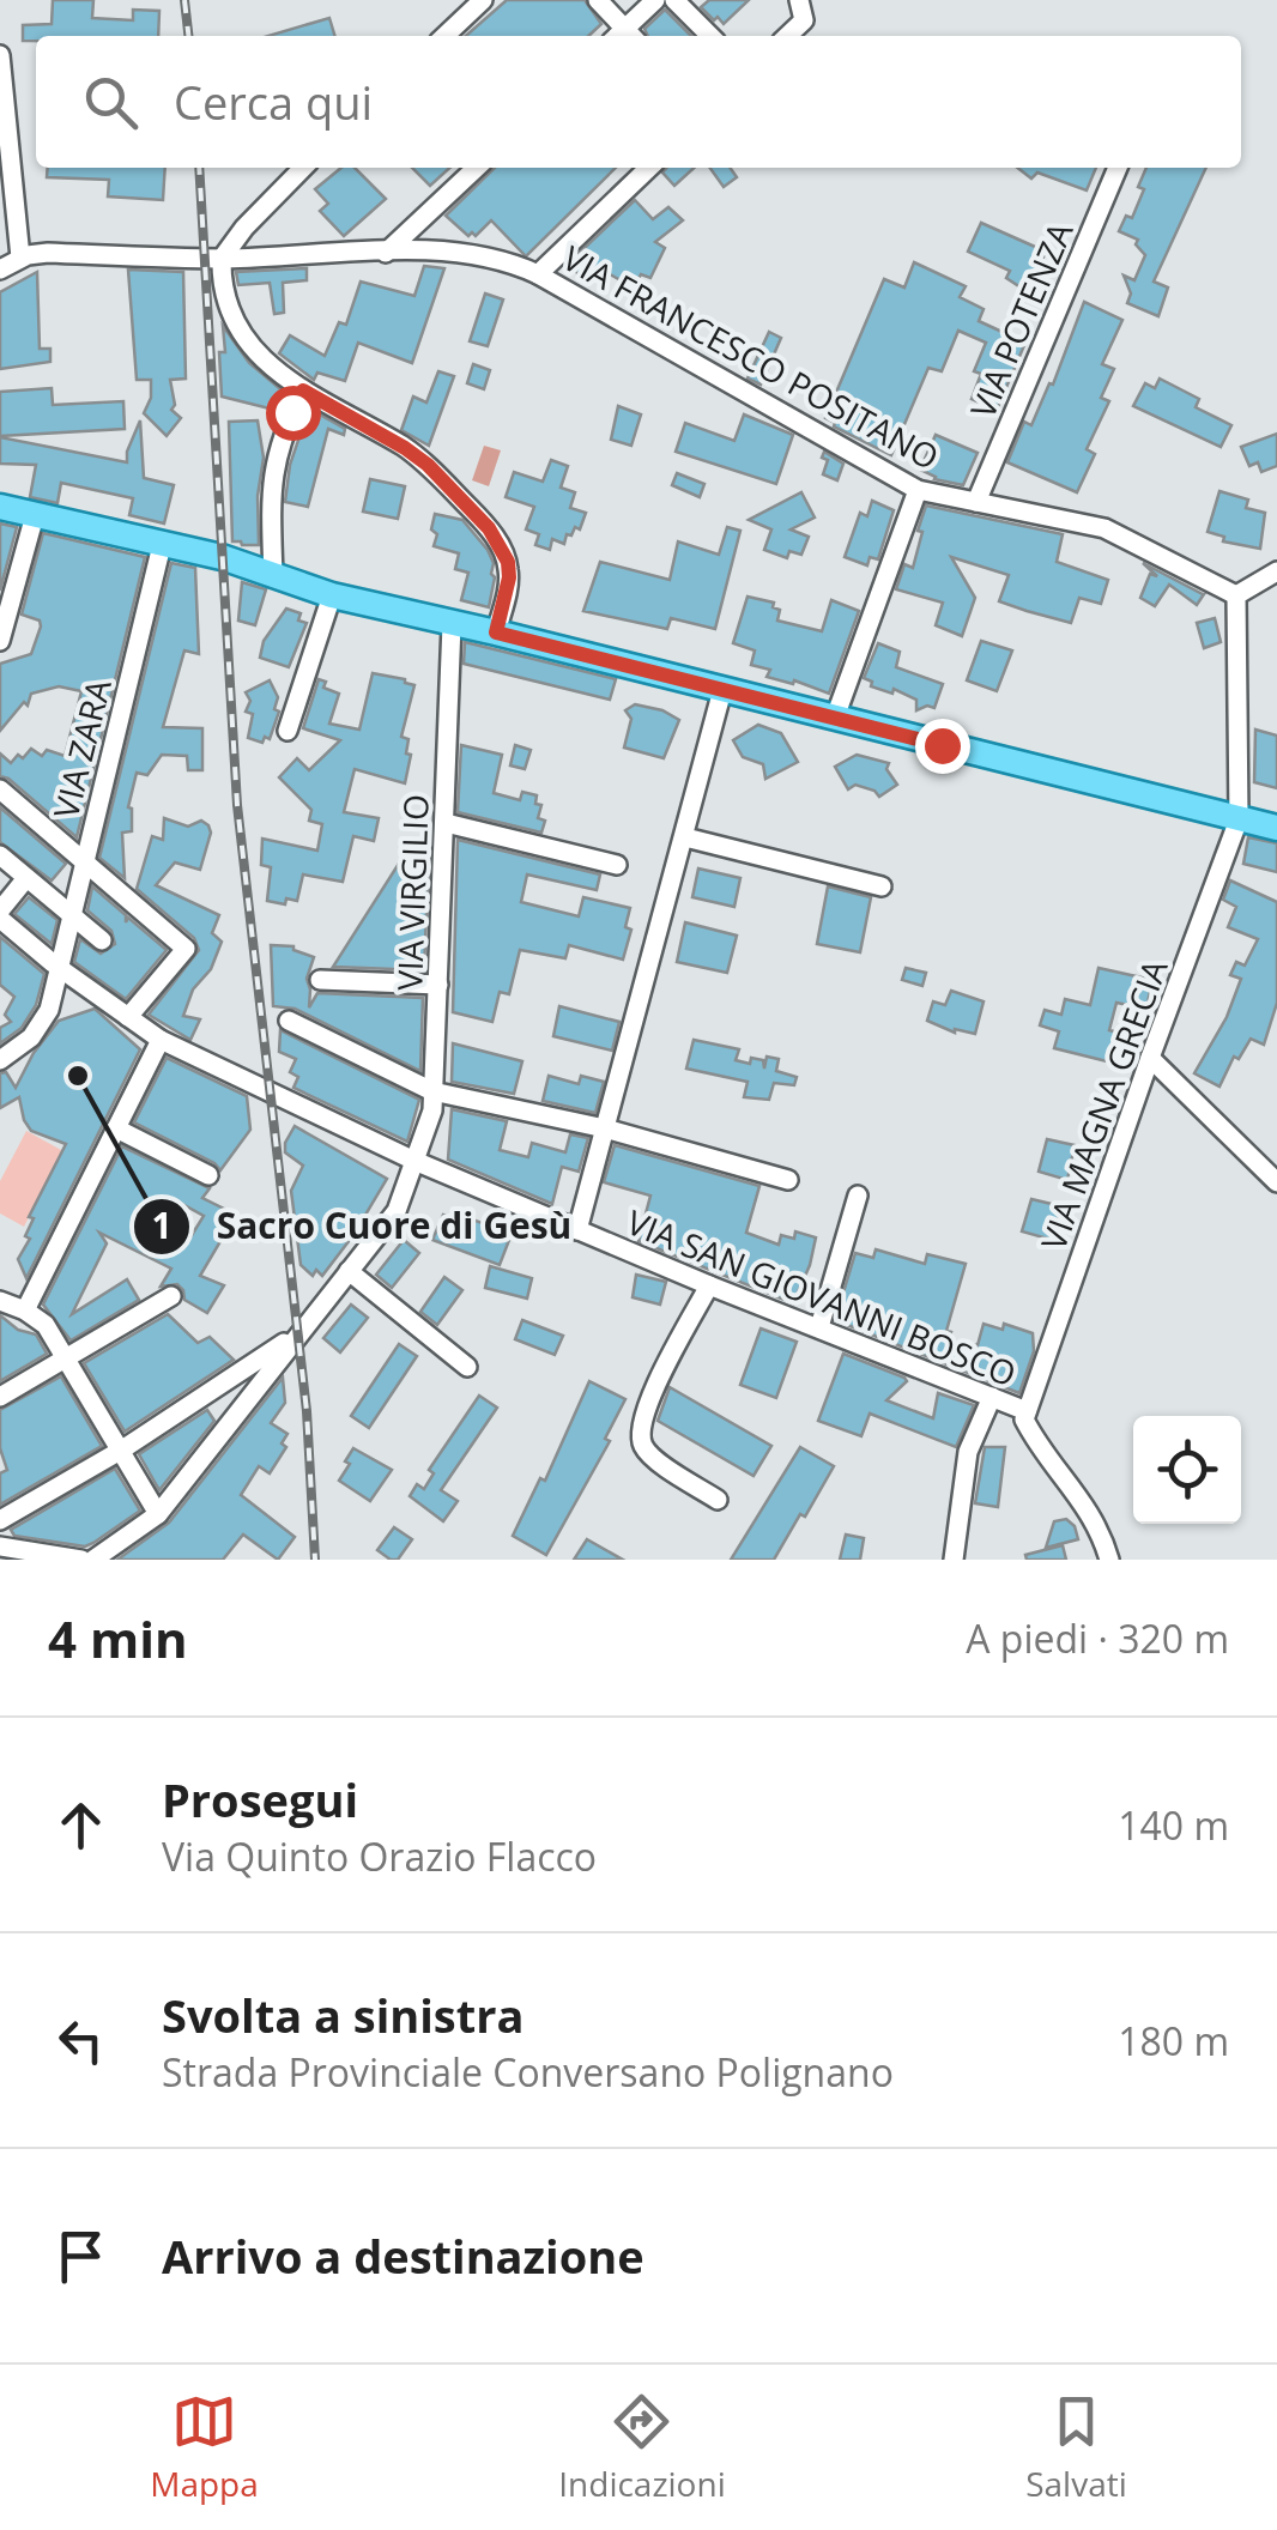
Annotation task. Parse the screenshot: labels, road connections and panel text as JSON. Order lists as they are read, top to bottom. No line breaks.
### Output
{"streets":{"street":["VIA POTENZA","VIA FRANCESCO POSITANO","VIA ZARA","VIA VIRGILIO","VIA MAGNA GRECIA","VIA SAN GIOVANNI BOSCO"]},"crossings":[["VIA POTENZA","VIA FRANCESCO POSITANO"],["VIA ZARA","VIA SAN GIOVANNI BOSCO"],["VIA VIRGILIO","VIA SAN GIOVANNI BOSCO"],["VIA MAGNA GRECIA","VIA SAN GIOVANNI BOSCO"]],"places":["Sacro Cuore di Gesù"],"page":{"search":"Cerca qui","heading":["4 min","A piedi · 320 m"],"list":[["Prosegui","Via Quinto Orazio Flacco","140 m"],["Svolta a sinistra","Strada Provinciale Conversano Polignano","180 m"],"Arrivo a destinazione"],"nav":["Mappa","Indicazioni","Salvati"]}}
